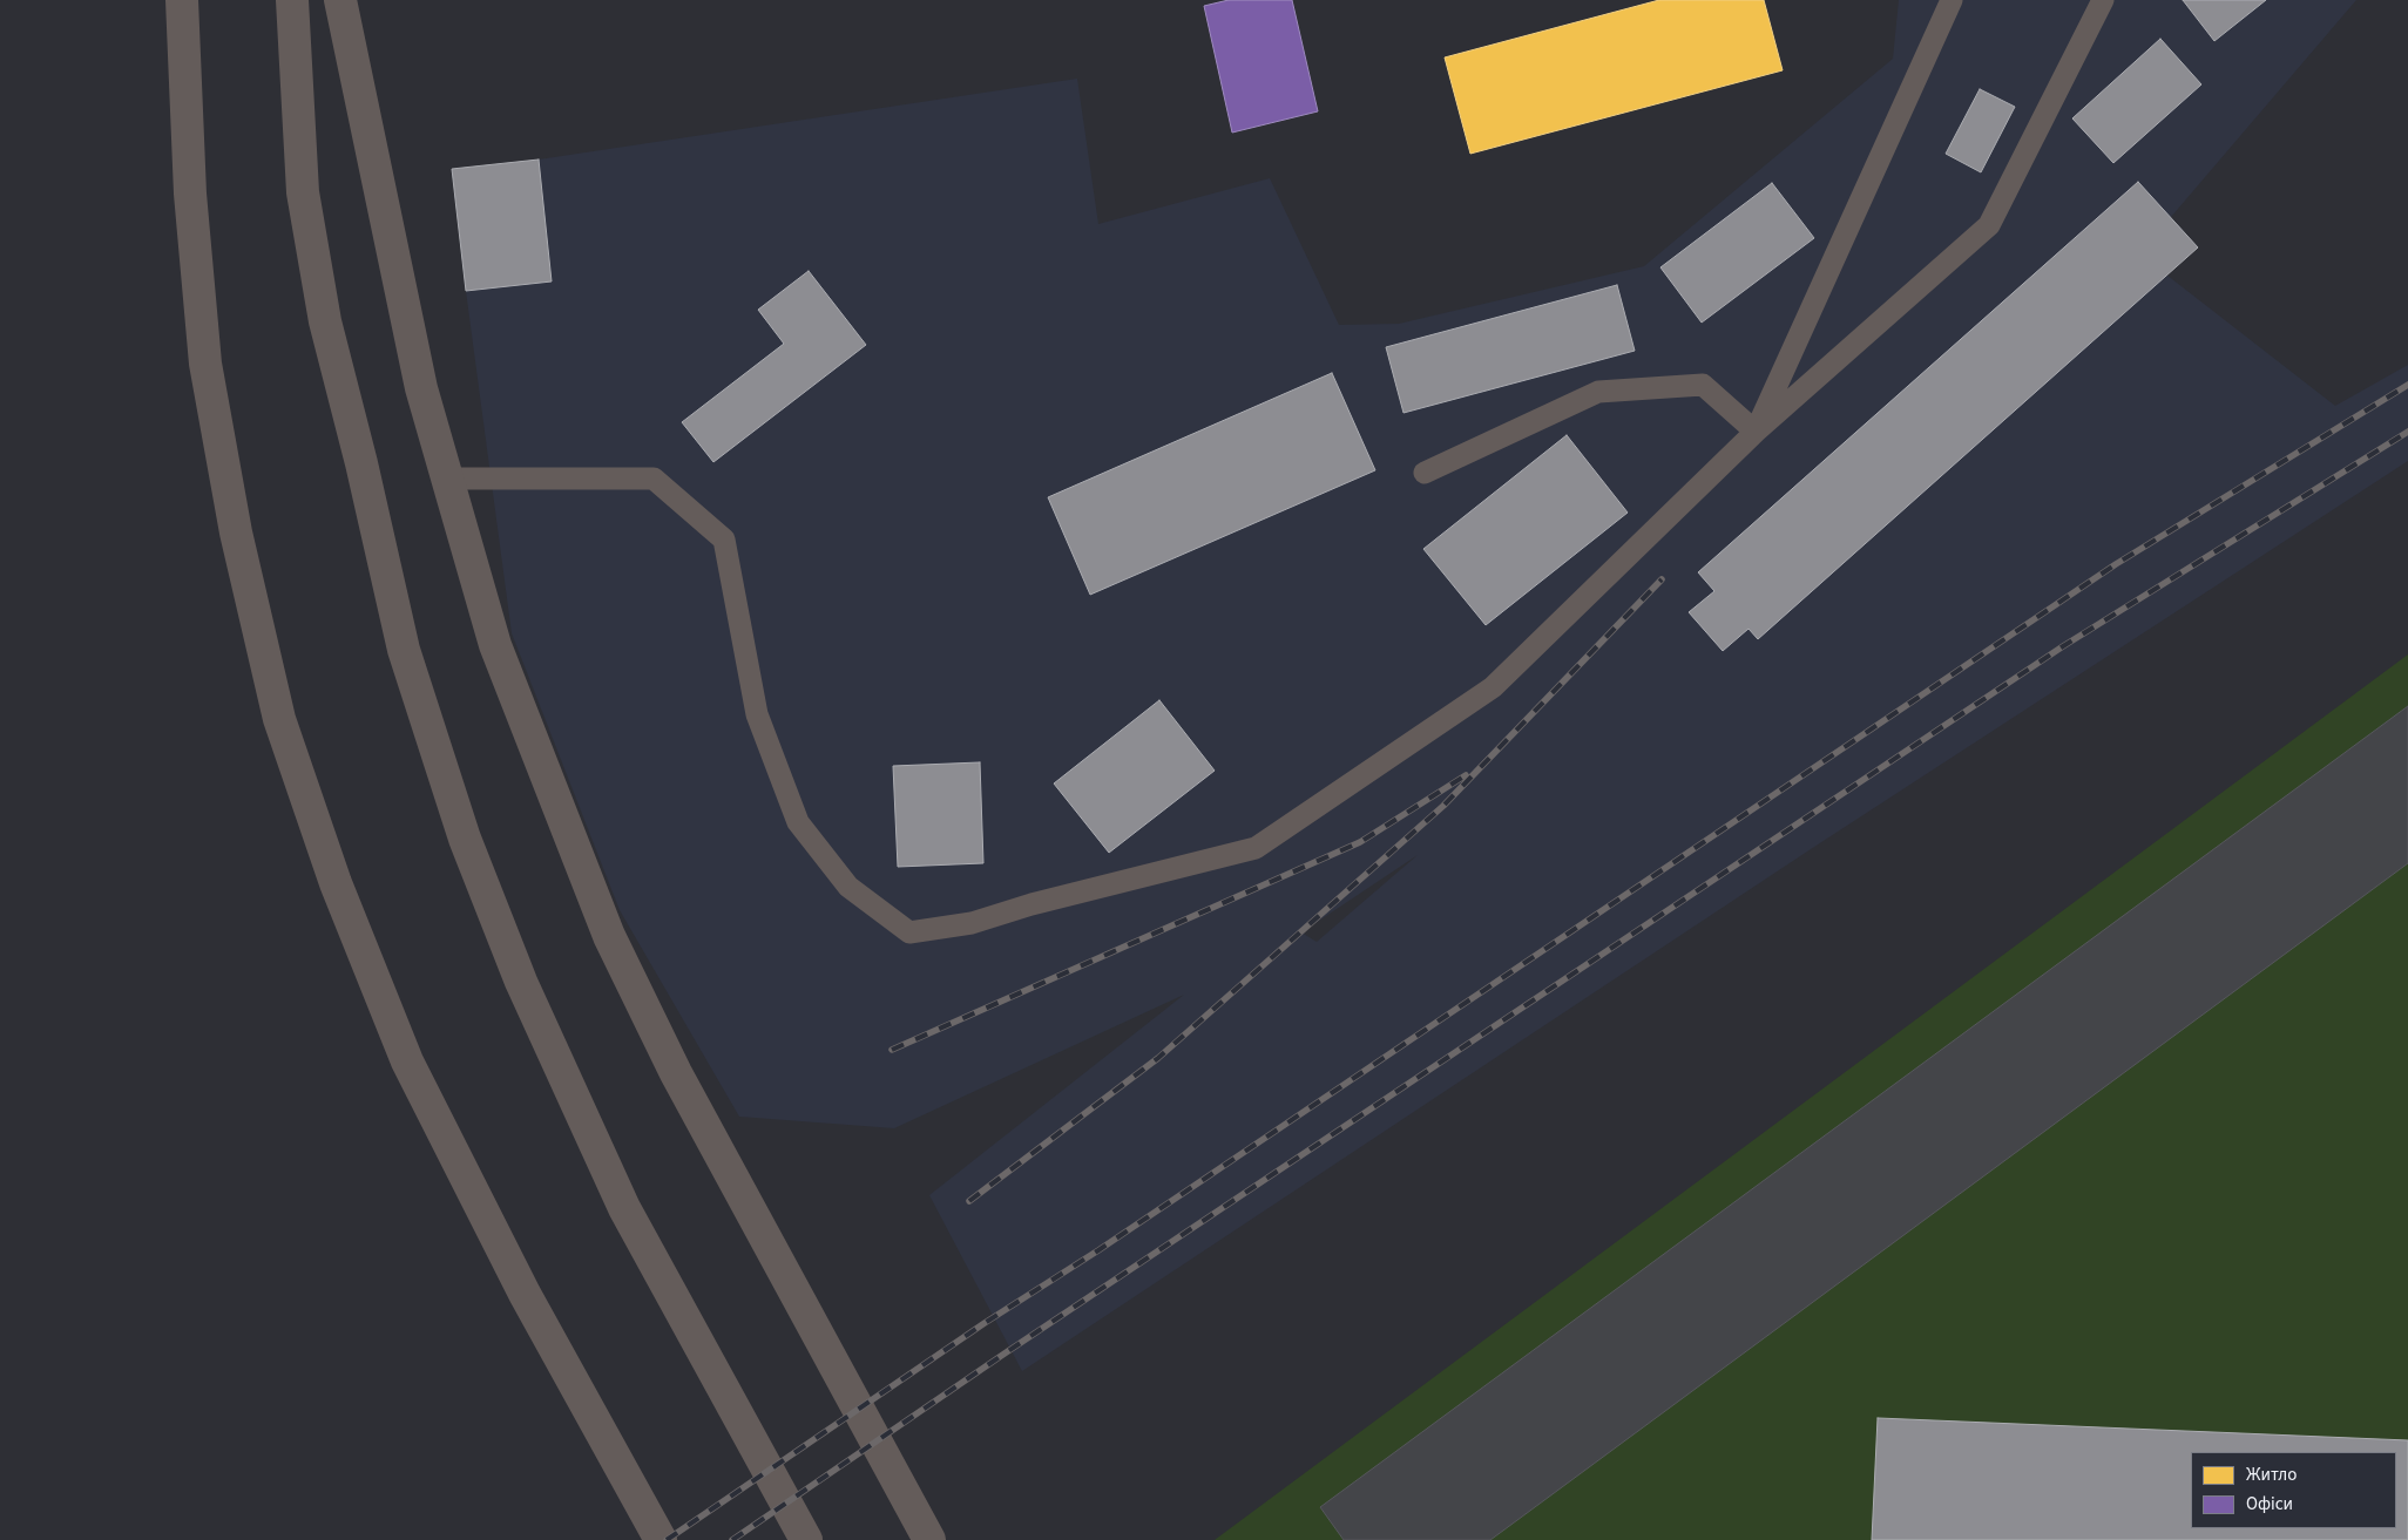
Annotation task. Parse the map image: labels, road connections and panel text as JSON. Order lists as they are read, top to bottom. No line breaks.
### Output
{"legend":["Житло","Офіси"]}
